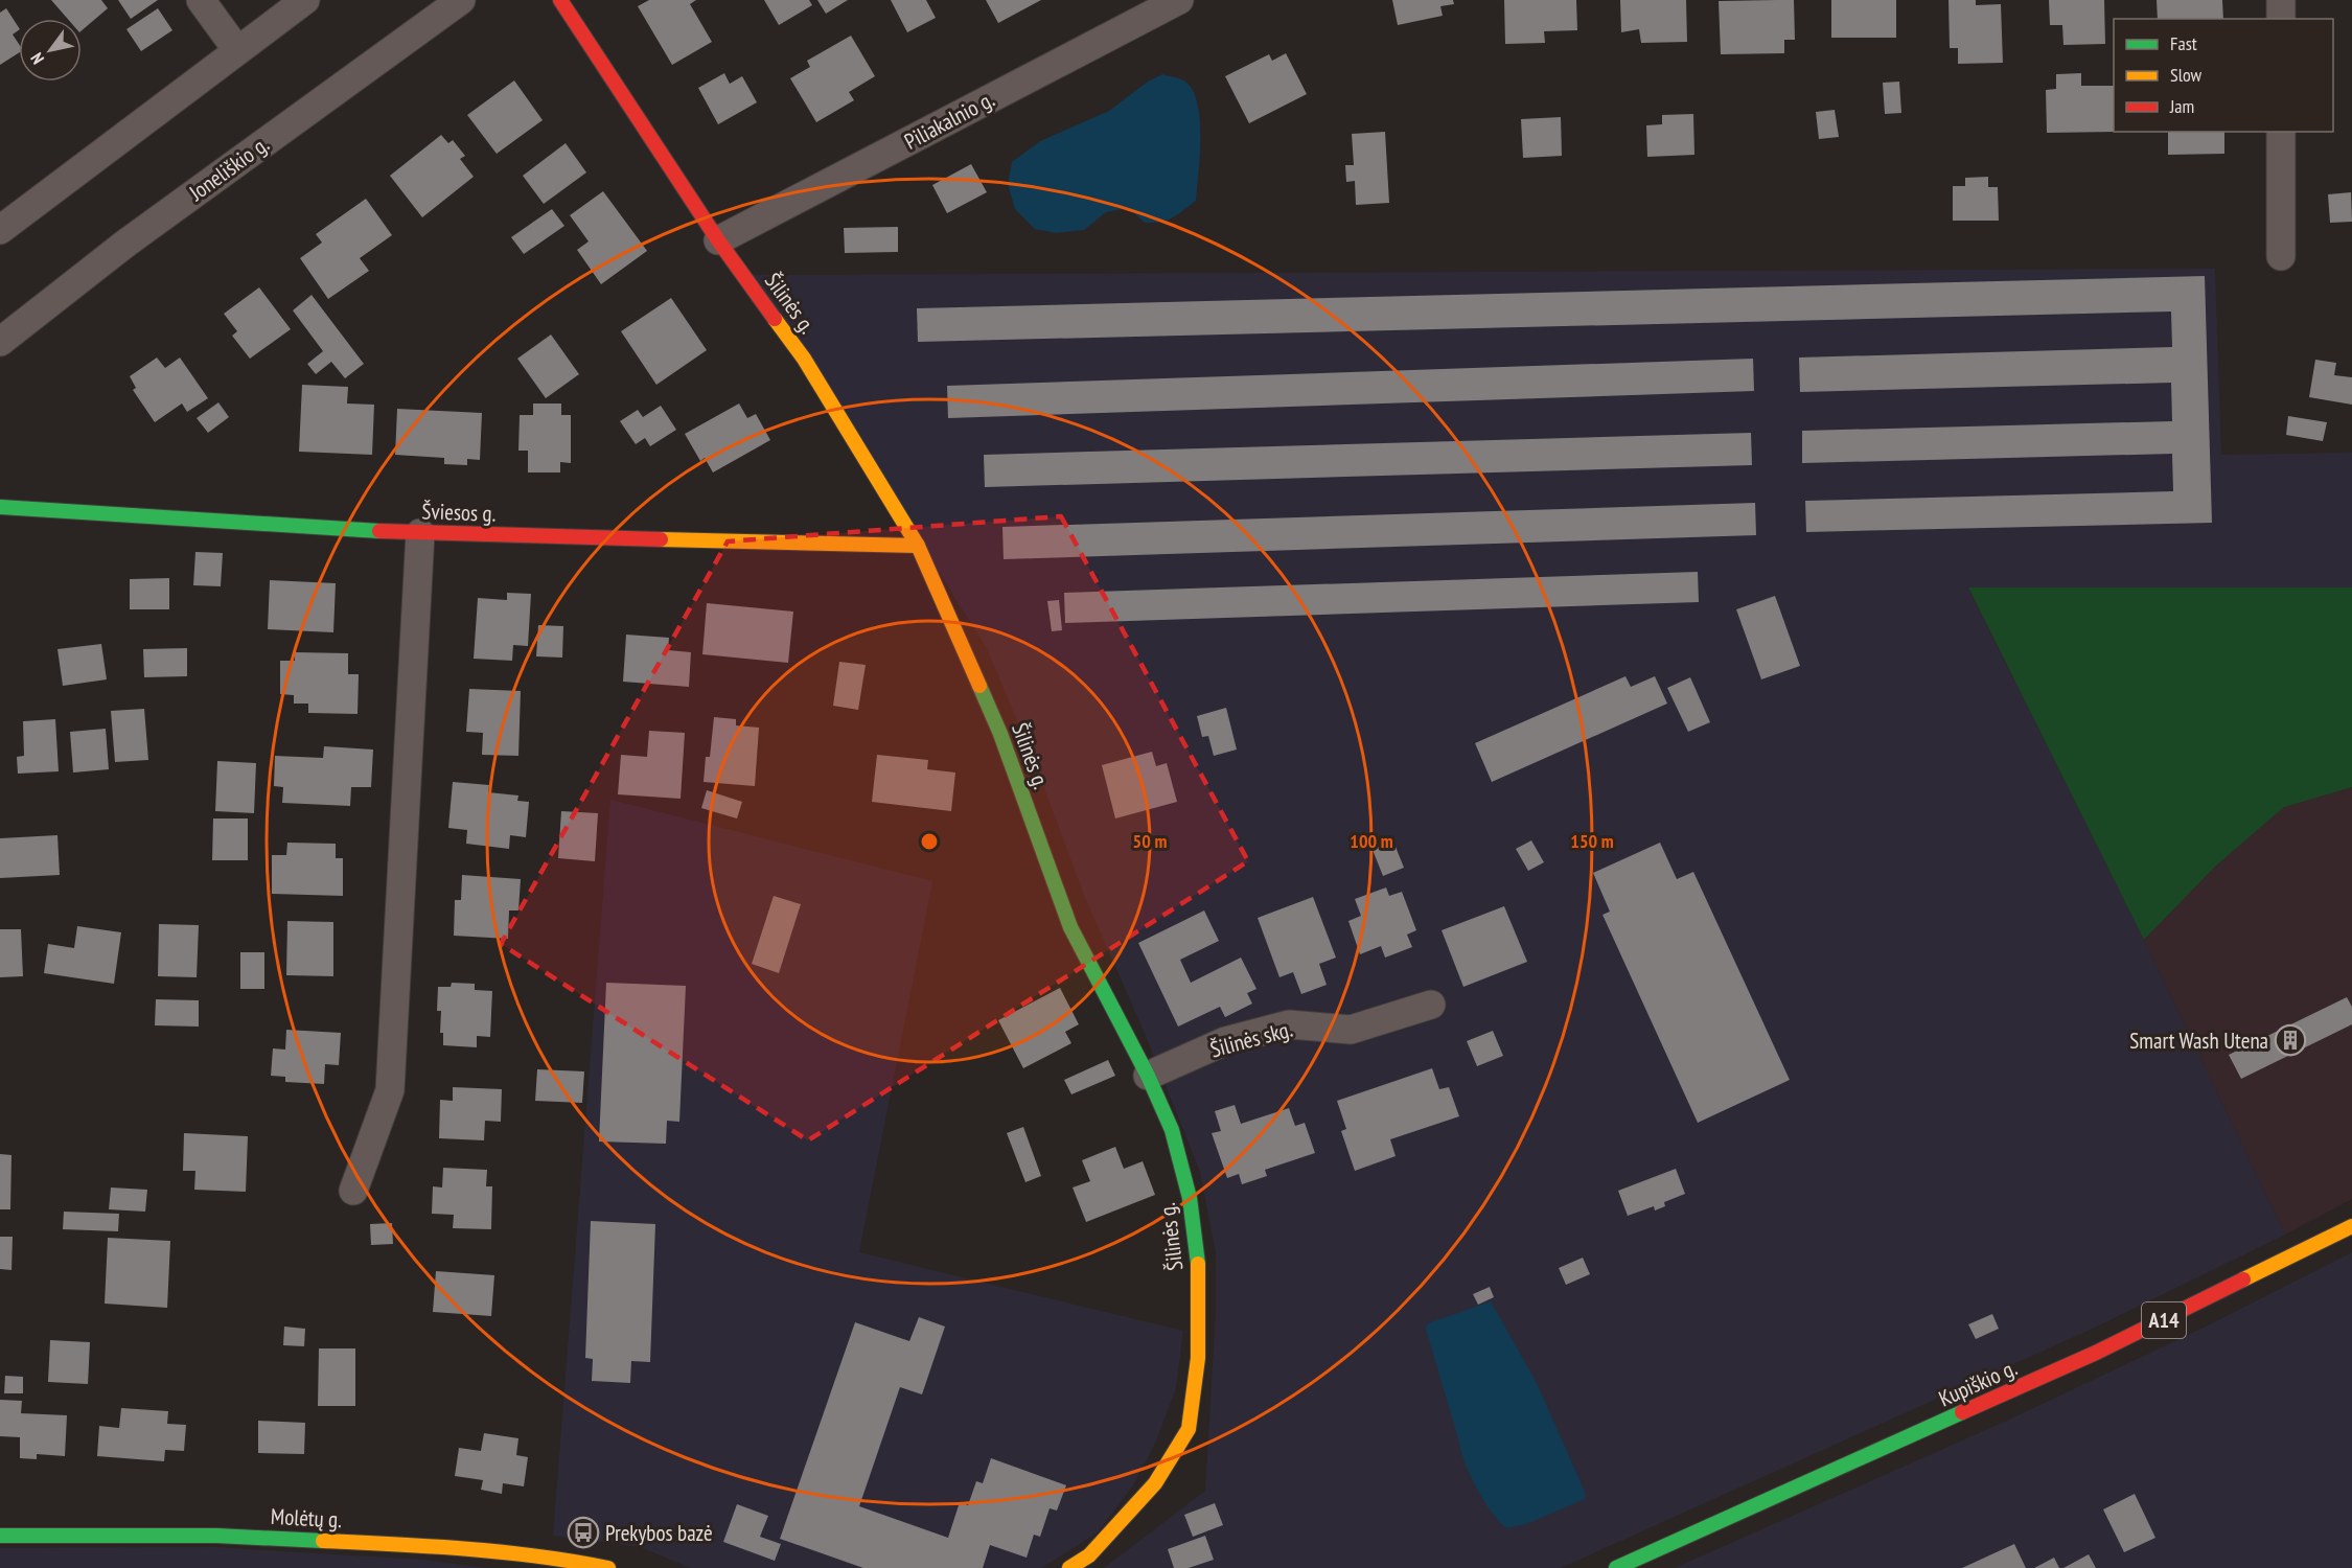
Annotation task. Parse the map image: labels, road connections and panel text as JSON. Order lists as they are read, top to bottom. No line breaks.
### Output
{"streets":{"main road":["Šilinės g.","Šviesos g.","A14","Kupiškio g.","Molėtų g."],"street":["Piliakalnio g.","Joneliškio g.","Šilinės skg."]},"crossings":[["Piliakalnio g.","Šilinės g."],["Šilinės g.","Šviesos g."],["Šilinės g.","Šilinės skg."]],"places":{"building":["Smart Wash Utena"],"bus stop":["Prekybos bazė"]},"legend":["Fast","Slow","Jam"],"north":"bottom left","rings":["50 m","100 m","150 m"]}
